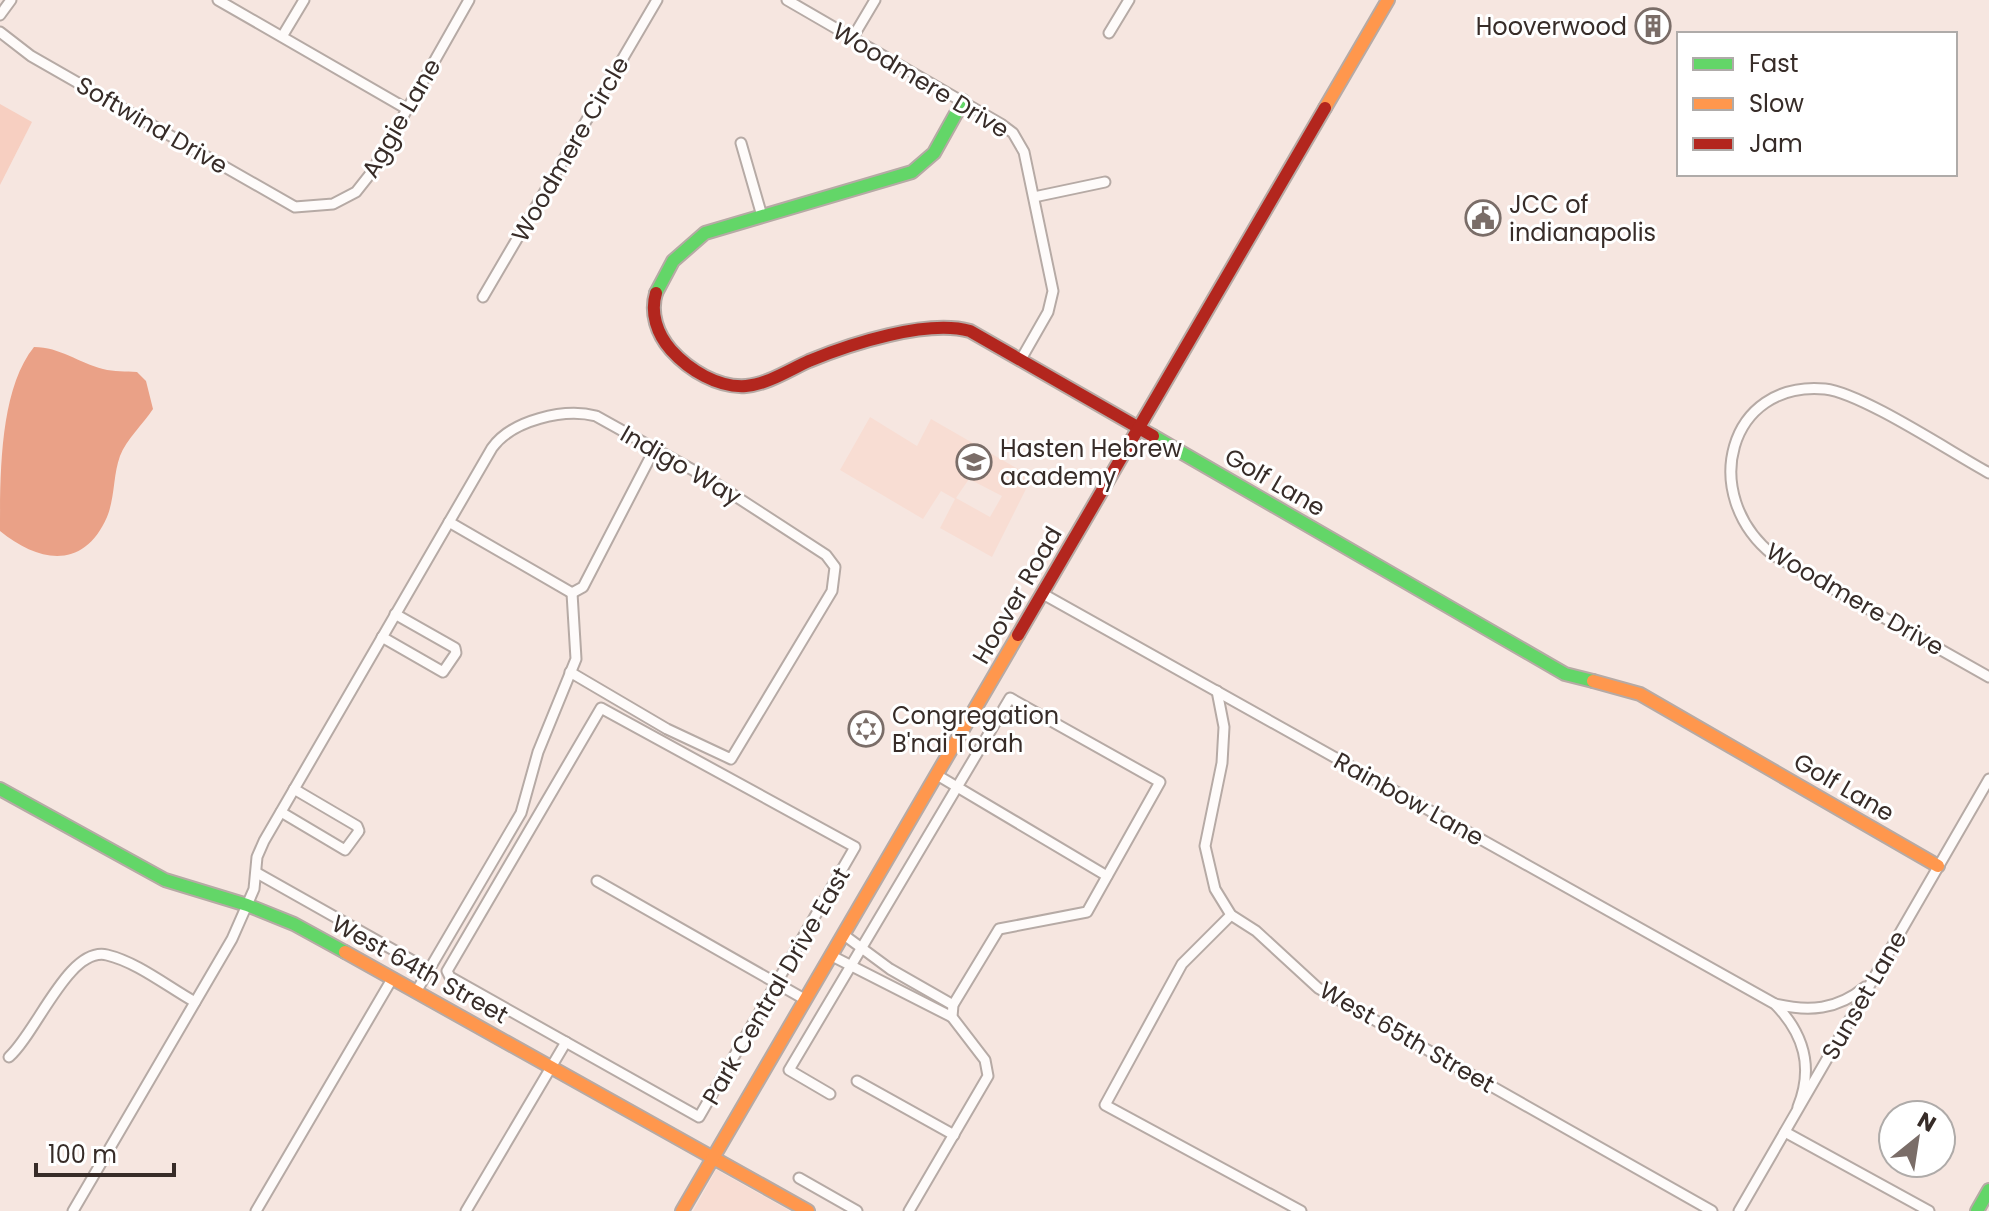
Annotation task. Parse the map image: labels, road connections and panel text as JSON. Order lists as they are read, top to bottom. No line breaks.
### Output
{"streets":{"street":["Woodmere Drive","Aggie Lane","Softwind Drive","Woodmere Circle","Indigo Way","Golf Lane","Hoover Road","Rainbow Lane","West 64th Street","Park Central Drive East","Sunset Lane","West 65th Street"]},"crossings":[["Woodmere Drive","Golf Lane"],["Aggie Lane","Softwind Drive"],["Golf Lane","Hoover Road"],["Golf Lane","Sunset Lane"],["Hoover Road","Rainbow Lane"],["Hoover Road","West 64th Street"],["Rainbow Lane","Sunset Lane"],["Rainbow Lane","West 65th Street"]],"places":{"building":["Hooverwood"],"public building":["JCC of indianapolis"],"school or university":["Hasten Hebrew academy"],"synagogue":["Congregation B'nai Torah"]},"legend":["Fast","Slow","Jam"],"scale_bar":"100 m","north":"top right"}
